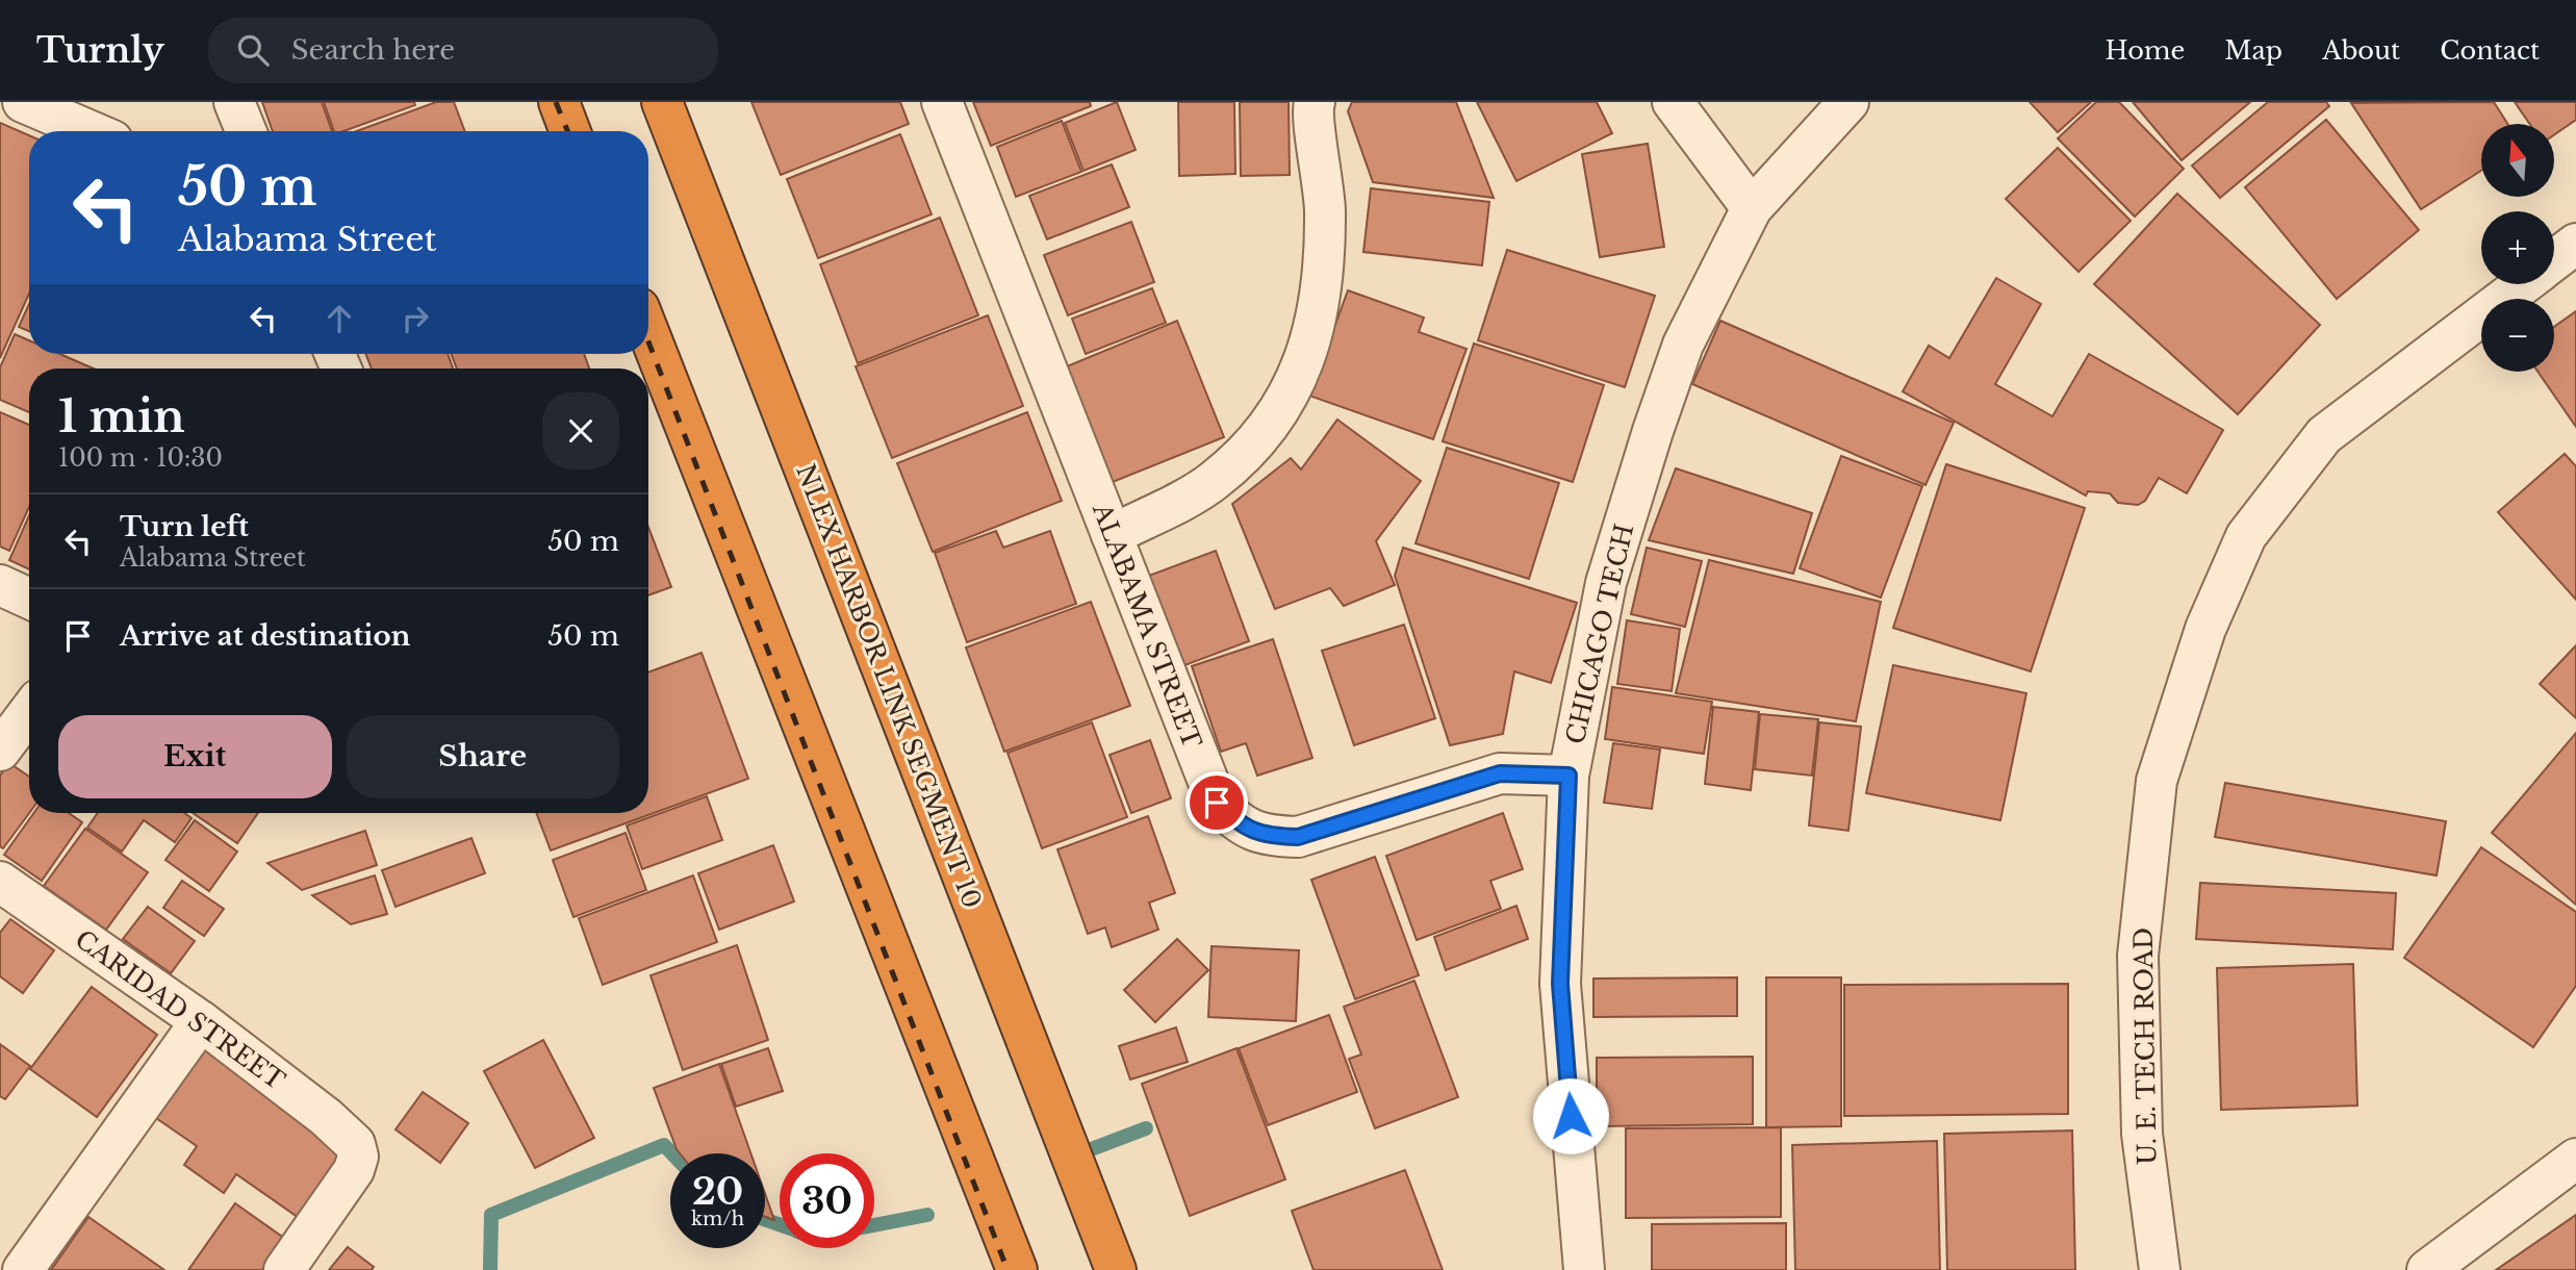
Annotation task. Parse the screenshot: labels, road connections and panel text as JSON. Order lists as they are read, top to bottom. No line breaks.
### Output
{"streets":{"highway":["NLEX HARBOR LINK SEGMENT 10"],"street":["ALABAMA STREET","CHICAGO TECH","CARIDAD STREET","U. E. TECH ROAD"]},"crossings":[["ALABAMA STREET","CHICAGO TECH"]],"north":"top","page":{"header":"Turnly","search":"Search here","nav":["Home","Map","About","Contact"],"map_buttons":["+","−"],"turn":["50 m","Alabama Street"],"heading":["1 min","100 m · 10:30"],"list":[{"name":"Turn left","note":"Alabama Street","value":"50 m"},{"name":"Arrive at destination","value":"50 m"}],"buttons":["Exit","Share"],"speed":"20 km/h","limit":"30"}}
